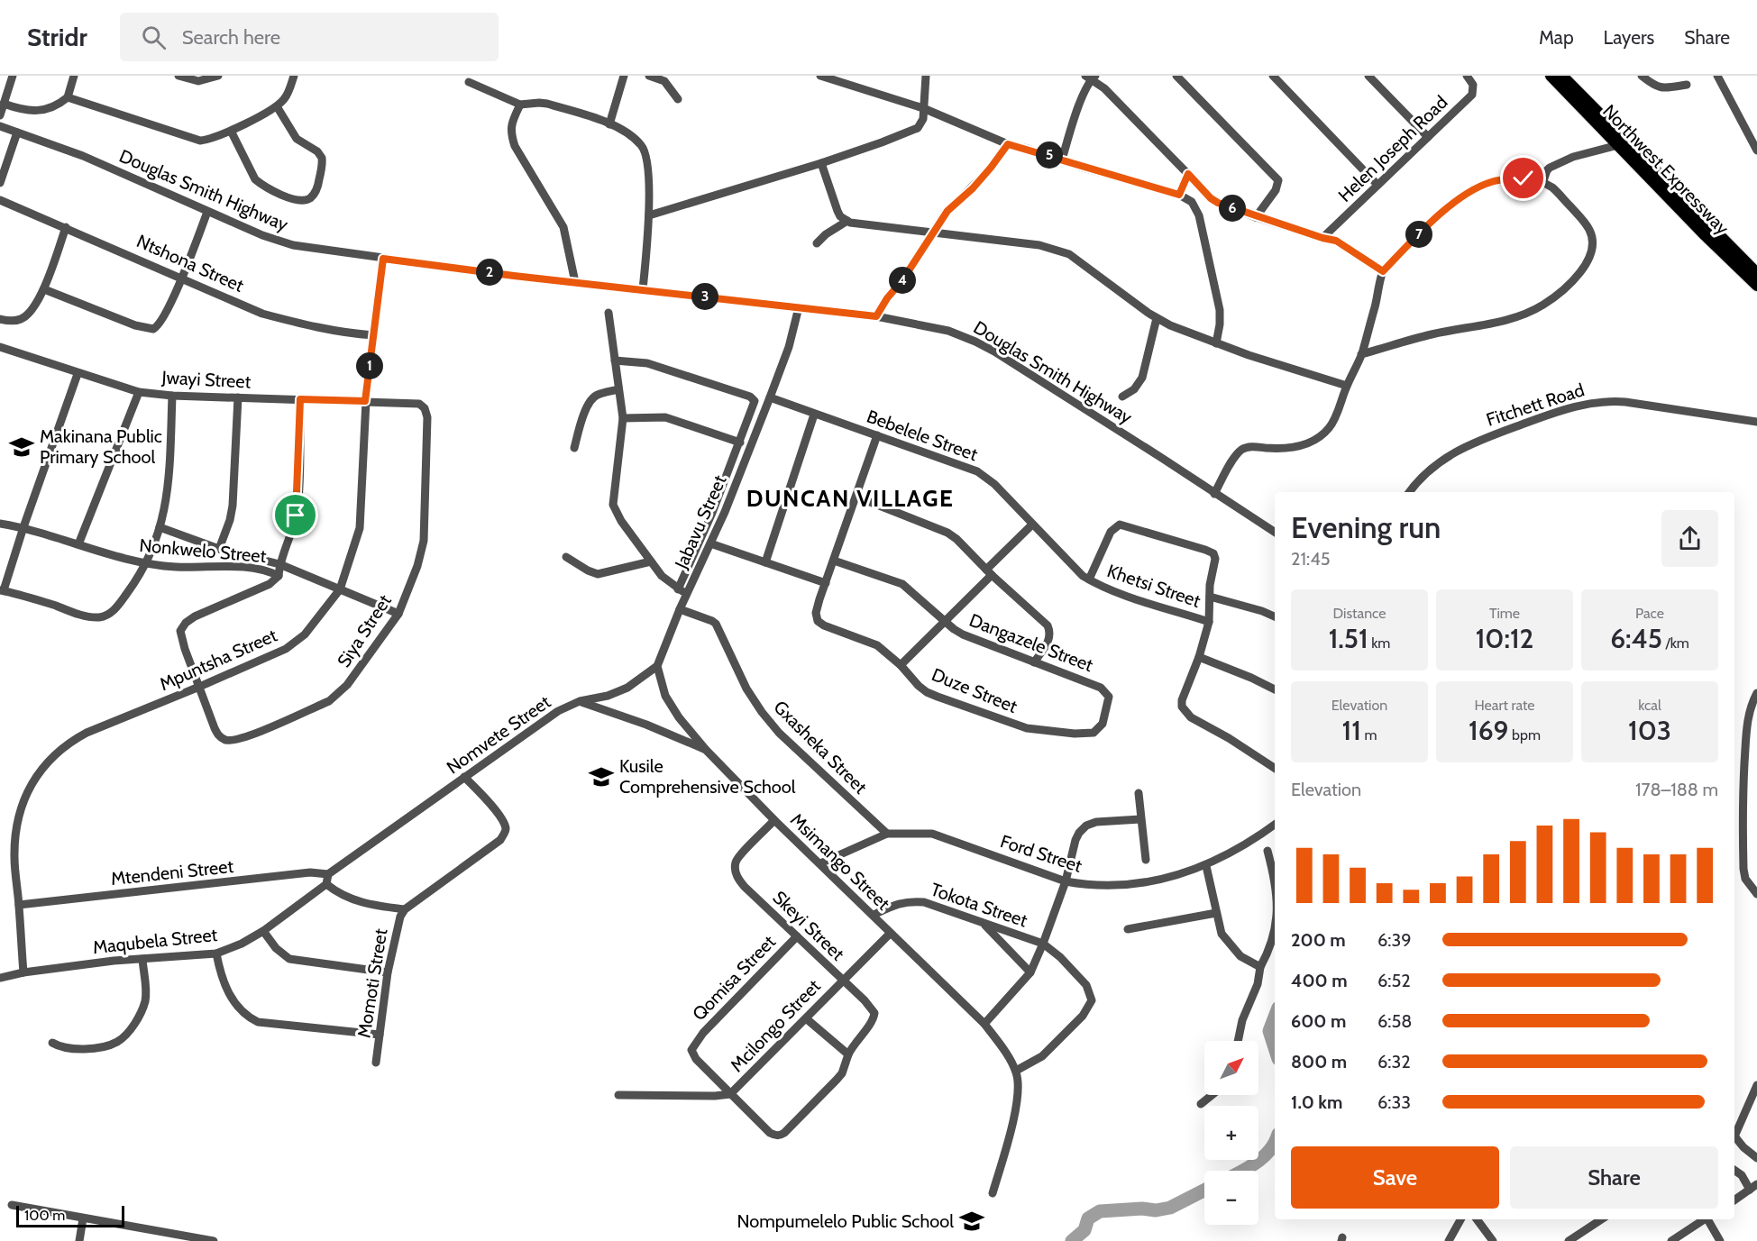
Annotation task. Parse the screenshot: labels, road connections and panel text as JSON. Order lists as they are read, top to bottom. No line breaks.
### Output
{"streets":{"main road":["Northwest Expressway"],"street":["Helen Joseph Road","Douglas Smith Highway","Ntshona Street","Jwayi Street","Fitchett Road","Bebelele Street","Jabavu Street","Nonkwelo Street","Khetsi Street","Siya Street","Dangazele Street","Mpuntsha Street","Duze Street","Nomvete Street","Gxasheka Street","Ford Street","Msimango Street","Mtendeni Street","Tokota Street","Skeyi Street","Maqubela Street","Qomisa Street","Momoti Street","Mcilongo Street"]},"crossings":[["Douglas Smith Highway","Jabavu Street"],["Douglas Smith Highway","Mpuntsha Street"],["Ntshona Street","Mpuntsha Street"],["Jwayi Street","Siya Street"],["Jwayi Street","Mpuntsha Street"],["Bebelele Street","Jabavu Street"],["Bebelele Street","Khetsi Street"],["Jabavu Street","Gxasheka Street"],["Jabavu Street","Msimango Street"],["Nonkwelo Street","Siya Street"],["Nonkwelo Street","Mpuntsha Street"],["Siya Street","Mpuntsha Street"],["Dangazele Street","Duze Street"],["Mpuntsha Street","Mtendeni Street"],["Mpuntsha Street","Maqubela Street"],["Nomvete Street","Msimango Street"],["Nomvete Street","Mtendeni Street"],["Nomvete Street","Momoti Street"],["Gxasheka Street","Ford Street"],["Ford Street","Msimango Street"],["Msimango Street","Tokota Street"],["Msimango Street","Skeyi Street"],["Msimango Street","Mcilongo Street"],["Skeyi Street","Qomisa Street"],["Skeyi Street","Mcilongo Street"],["Maqubela Street","Momoti Street"],["Qomisa Street","Mcilongo Street"]],"districts":["DUNCAN VILLAGE"],"places":{"school or university":["Makinana Public Primary School","Kusile Comprehensive School","Nompumelelo Public School"]},"scale_bar":"100 m","north":"top right","page":{"header":"Stridr","search":"Search here","nav":["Map","Layers","Share"],"pins":["5","6","7","2","4","3","1"],"heading":["Evening run","21:45"],"stats":[["Distance","1.51 km"],["Time","10:12"],["Pace","6:45 /km"],["Elevation","11 m"],["Heart rate","169 bpm"],["kcal","103"]],"chart":["Elevation","178–188 m"],"list":[{"name":"200 m","note":"6:39"},{"name":"400 m","note":"6:52"},{"name":"600 m","note":"6:58"},{"name":"800 m","note":"6:32"},{"name":"1.0 km","note":"6:33"}],"map_buttons":["+","−"],"buttons":["Save","Share"],"scale":"100 m"}}
